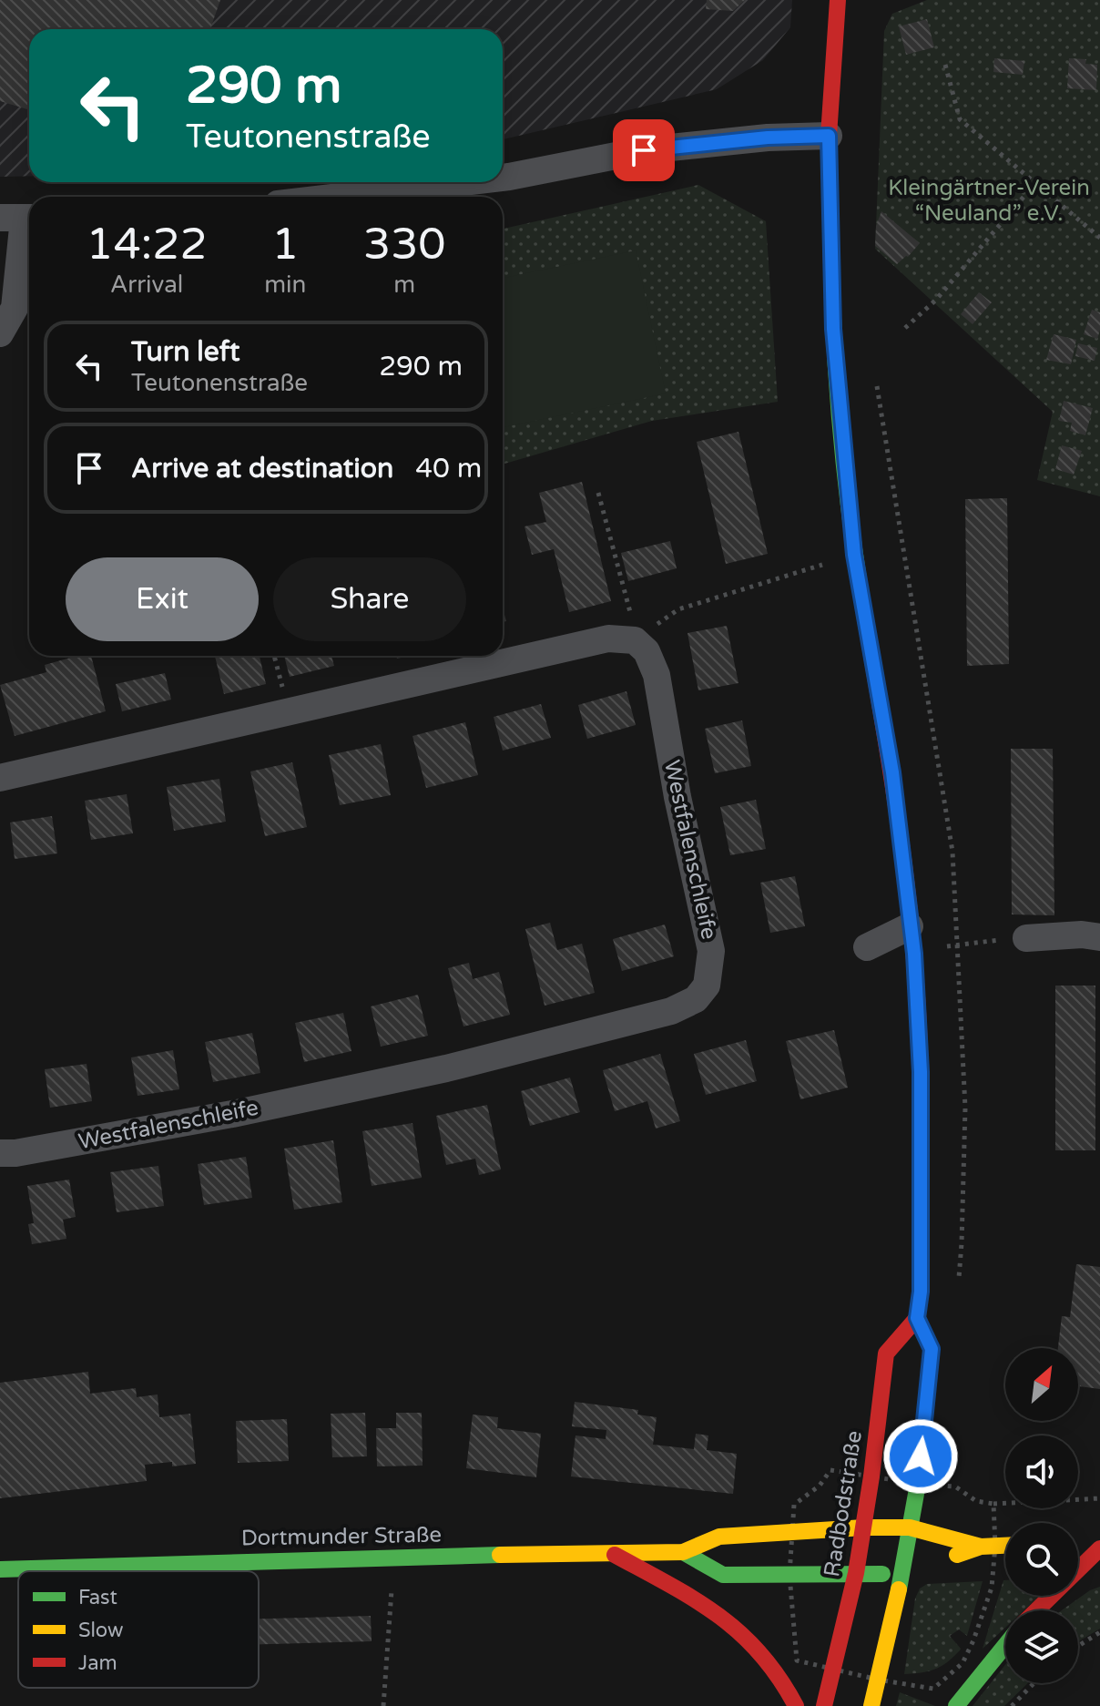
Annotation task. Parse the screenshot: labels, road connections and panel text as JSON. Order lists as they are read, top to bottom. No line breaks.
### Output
{"streets":{"main road":["Radbodstraße","Dortmunder Straße"],"street":["Westfalenschleife"]},"crossings":[["Radbodstraße","Dortmunder Straße"]],"parks":["Kleingärtner-Verein “Neuland” e.V."],"legend":["Fast","Slow","Jam"],"north":"top right","page":{"turn":["290 m","Teutonenstraße"],"eta":["14:22","Arrival","1","min","330","m"],"list":[{"name":"Turn left","note":"Teutonenstraße","value":"290 m"},{"name":"Arrive at destination","value":"40 m"}],"buttons":["Exit","Share"]}}
